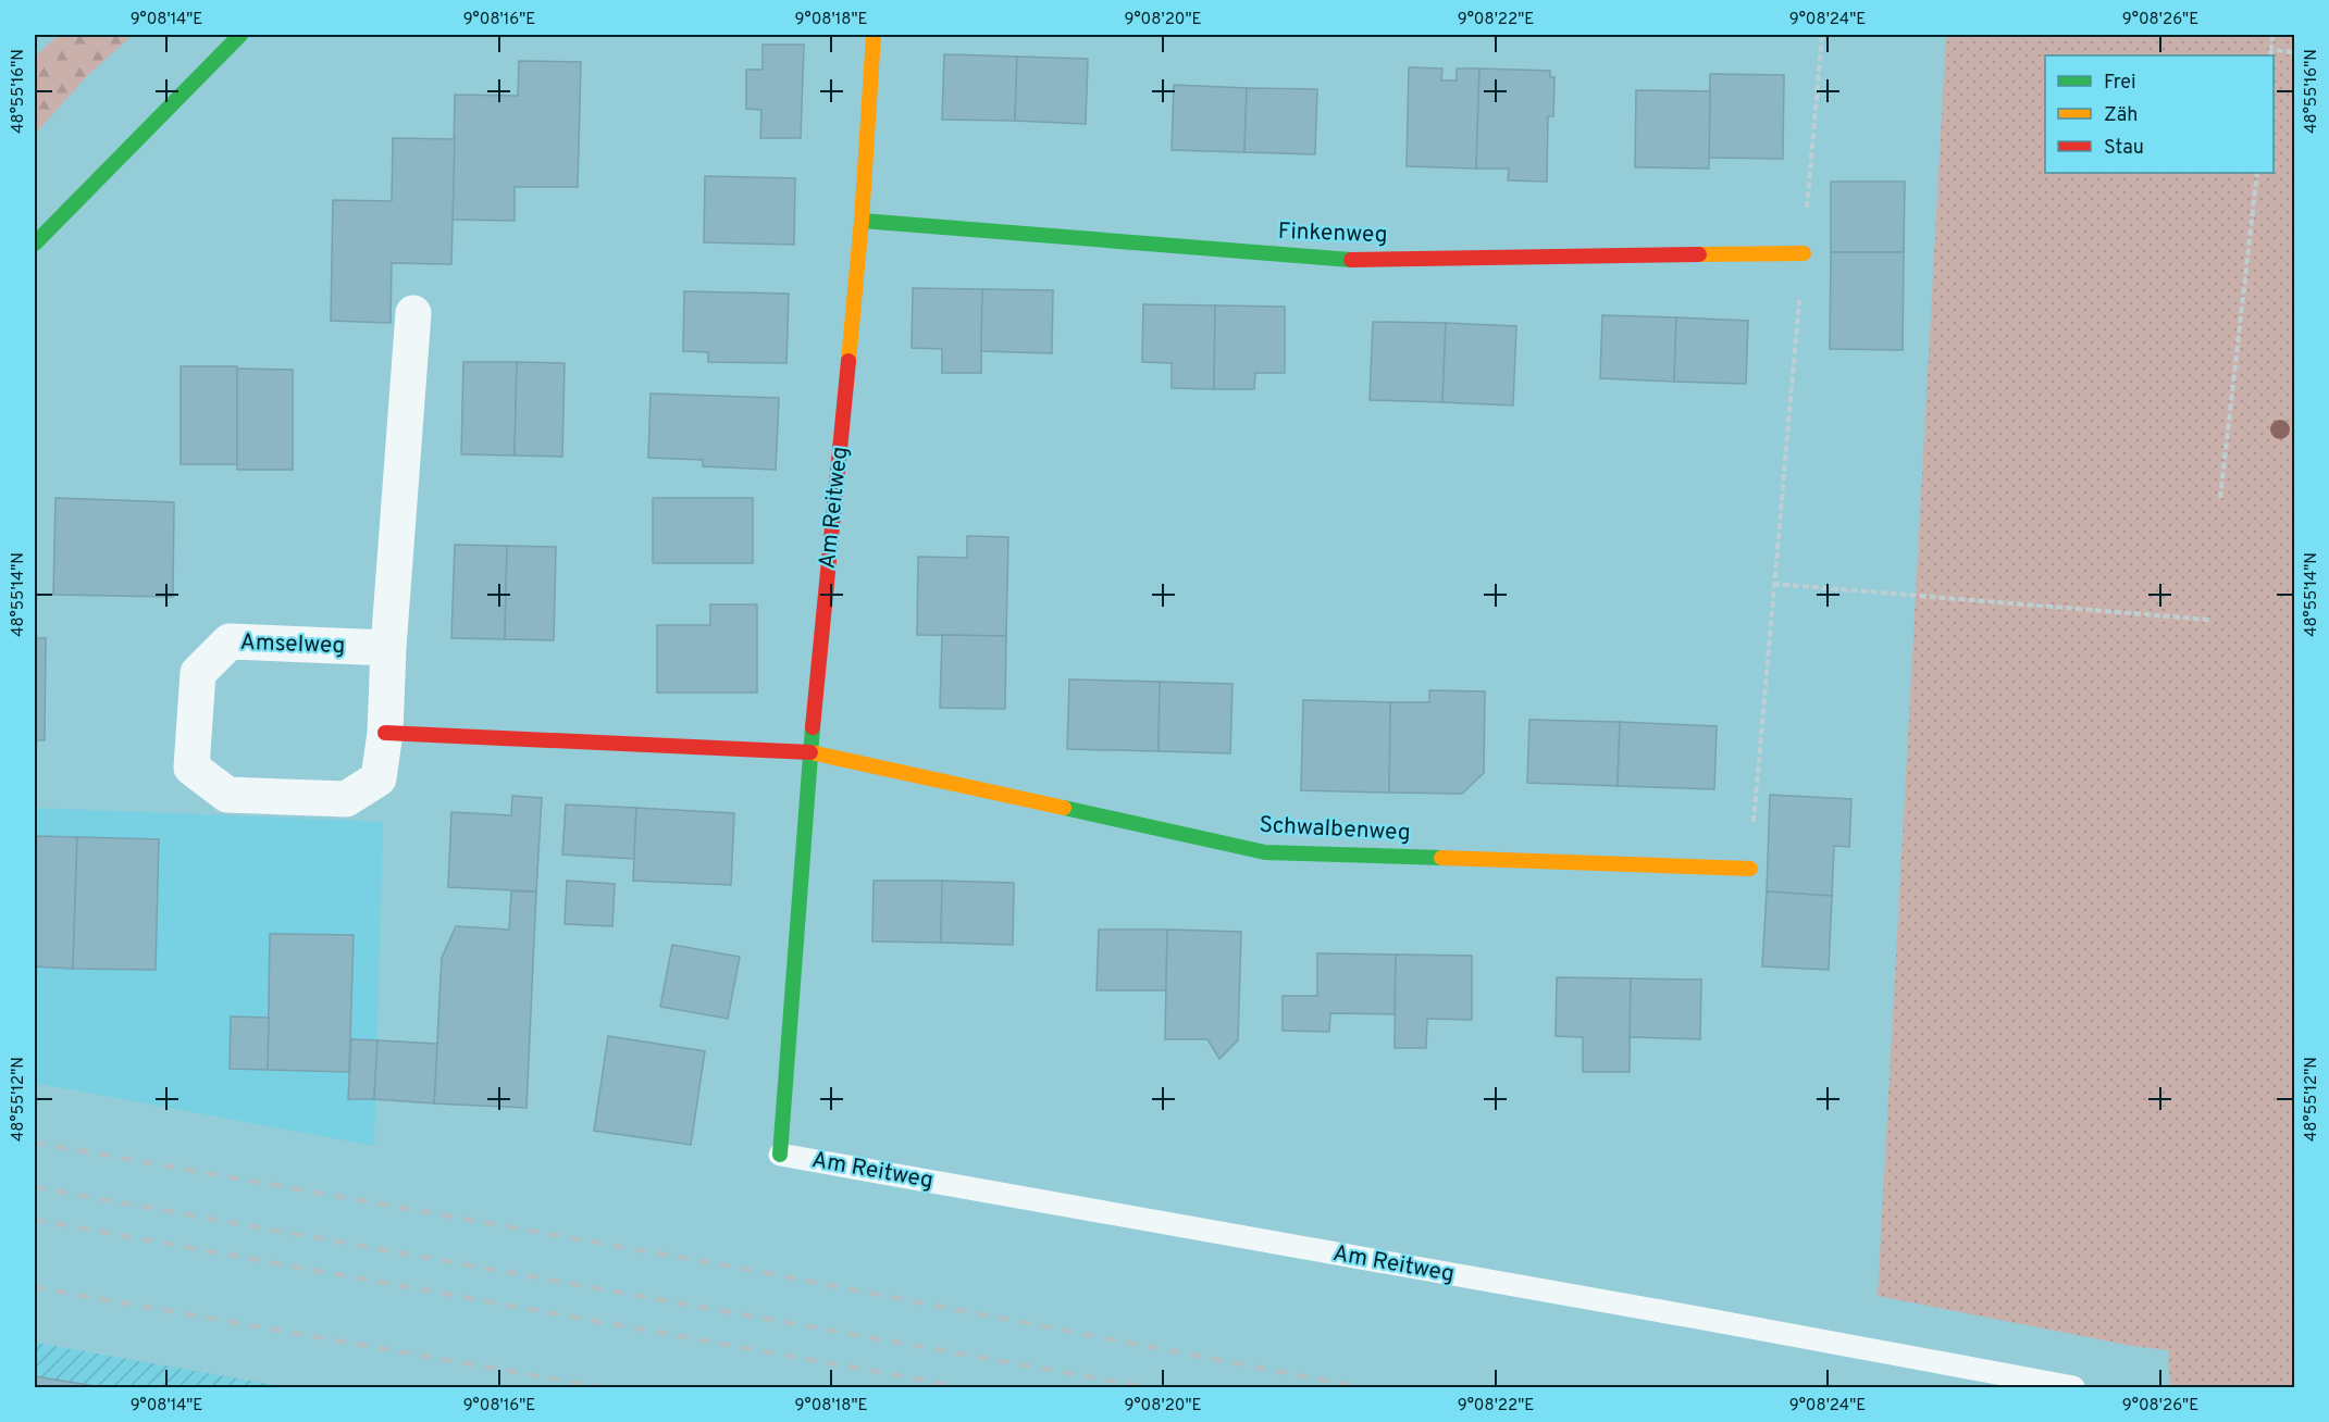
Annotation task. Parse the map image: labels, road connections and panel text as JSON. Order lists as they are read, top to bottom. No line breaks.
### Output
{"streets":{"street":["Finkenweg","Am Reitweg","Amselweg","Schwalbenweg"]},"crossings":[["Finkenweg","Am Reitweg"],["Am Reitweg","Schwalbenweg"]],"legend":["Frei","Zäh","Stau"],"coordinates":["9°08'14\"E","9°08'16\"E","9°08'18\"E","9°08'20\"E","9°08'22\"E","9°08'24\"E","9°08'26\"E","48°55'16\"N","48°55'14\"N","48°55'12\"N"]}
